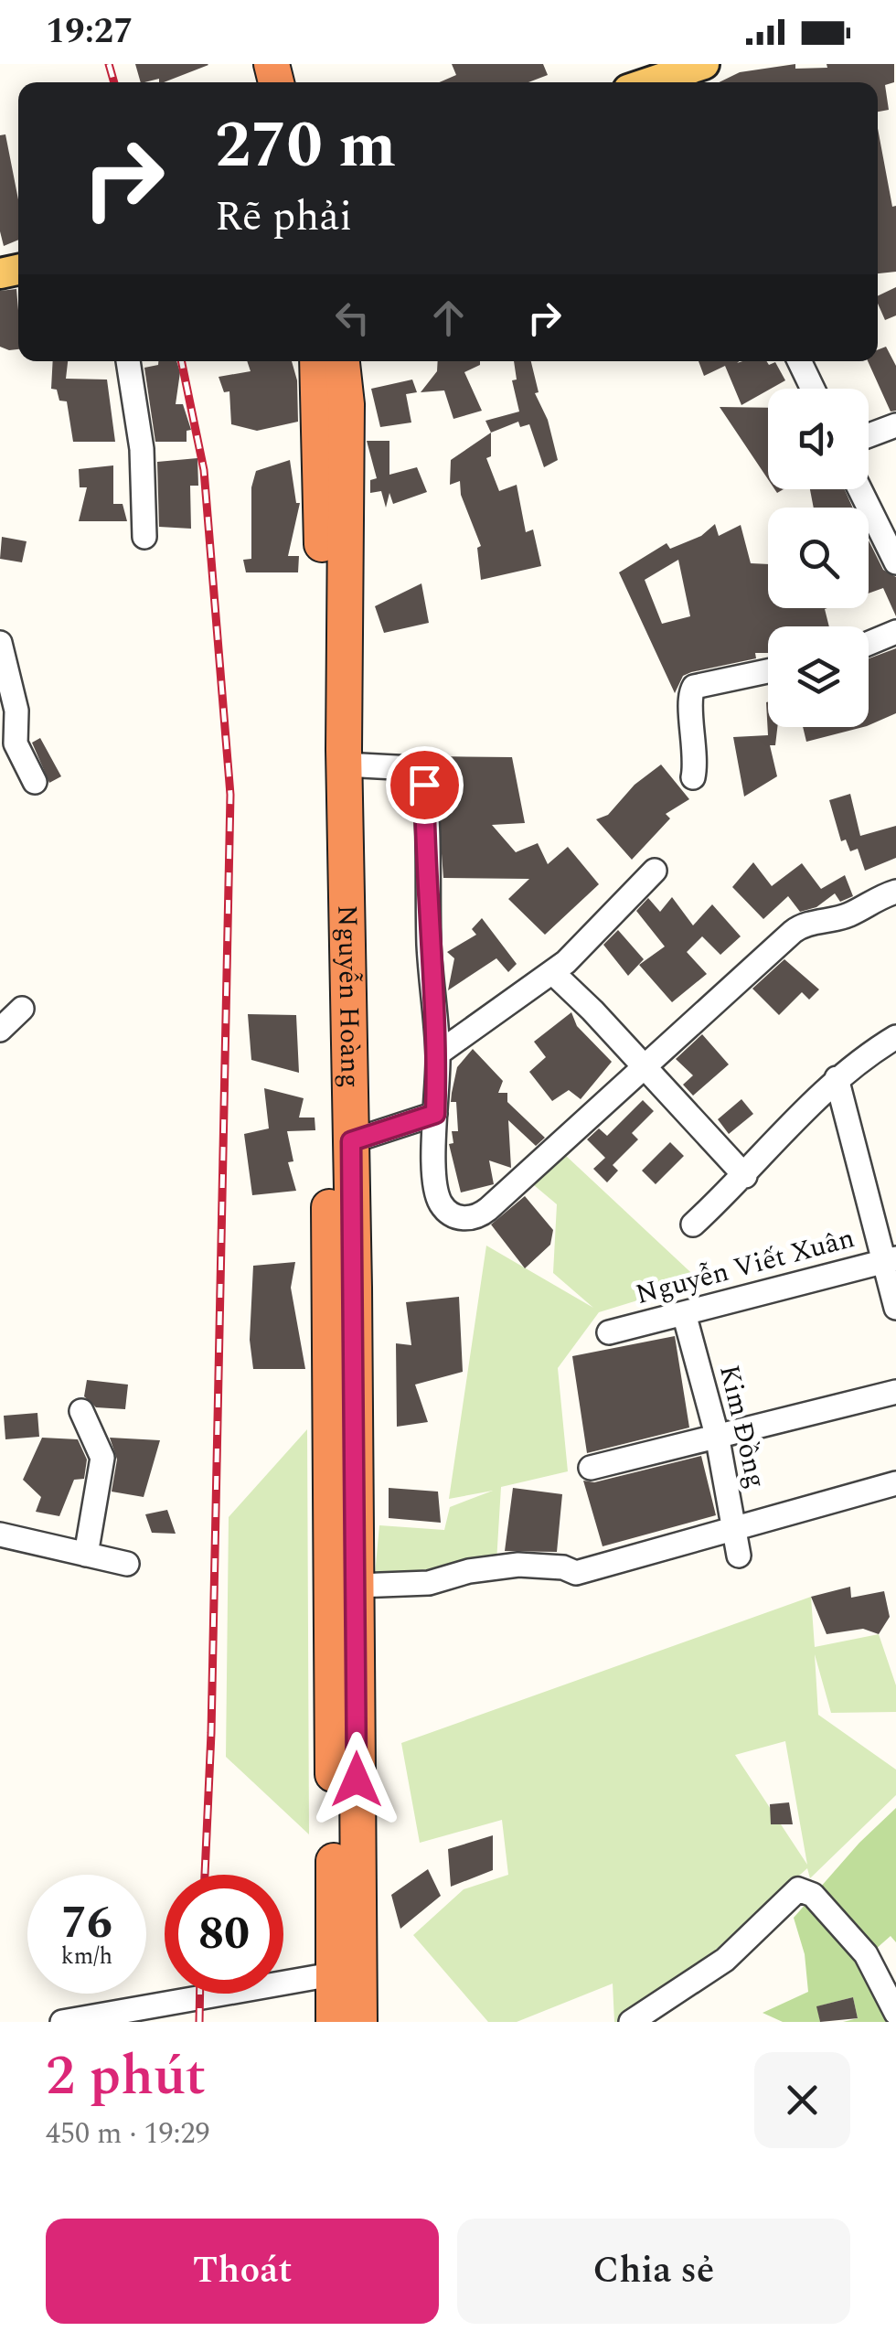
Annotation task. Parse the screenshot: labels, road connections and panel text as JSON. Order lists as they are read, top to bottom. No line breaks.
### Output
{"streets":{"highway":["Nguyễn Hoàng"],"street":["Nguyễn Viết Xuân","Kim Đồng"]},"crossings":[["Nguyễn Viết Xuân","Kim Đồng"]],"page":{"status":"19:27","turn":["270 m","Rẽ phải"],"speed":"76 km/h","limit":"80","heading":["2 phút","450 m · 19:29"],"buttons":["Thoát","Chia sẻ"]}}
